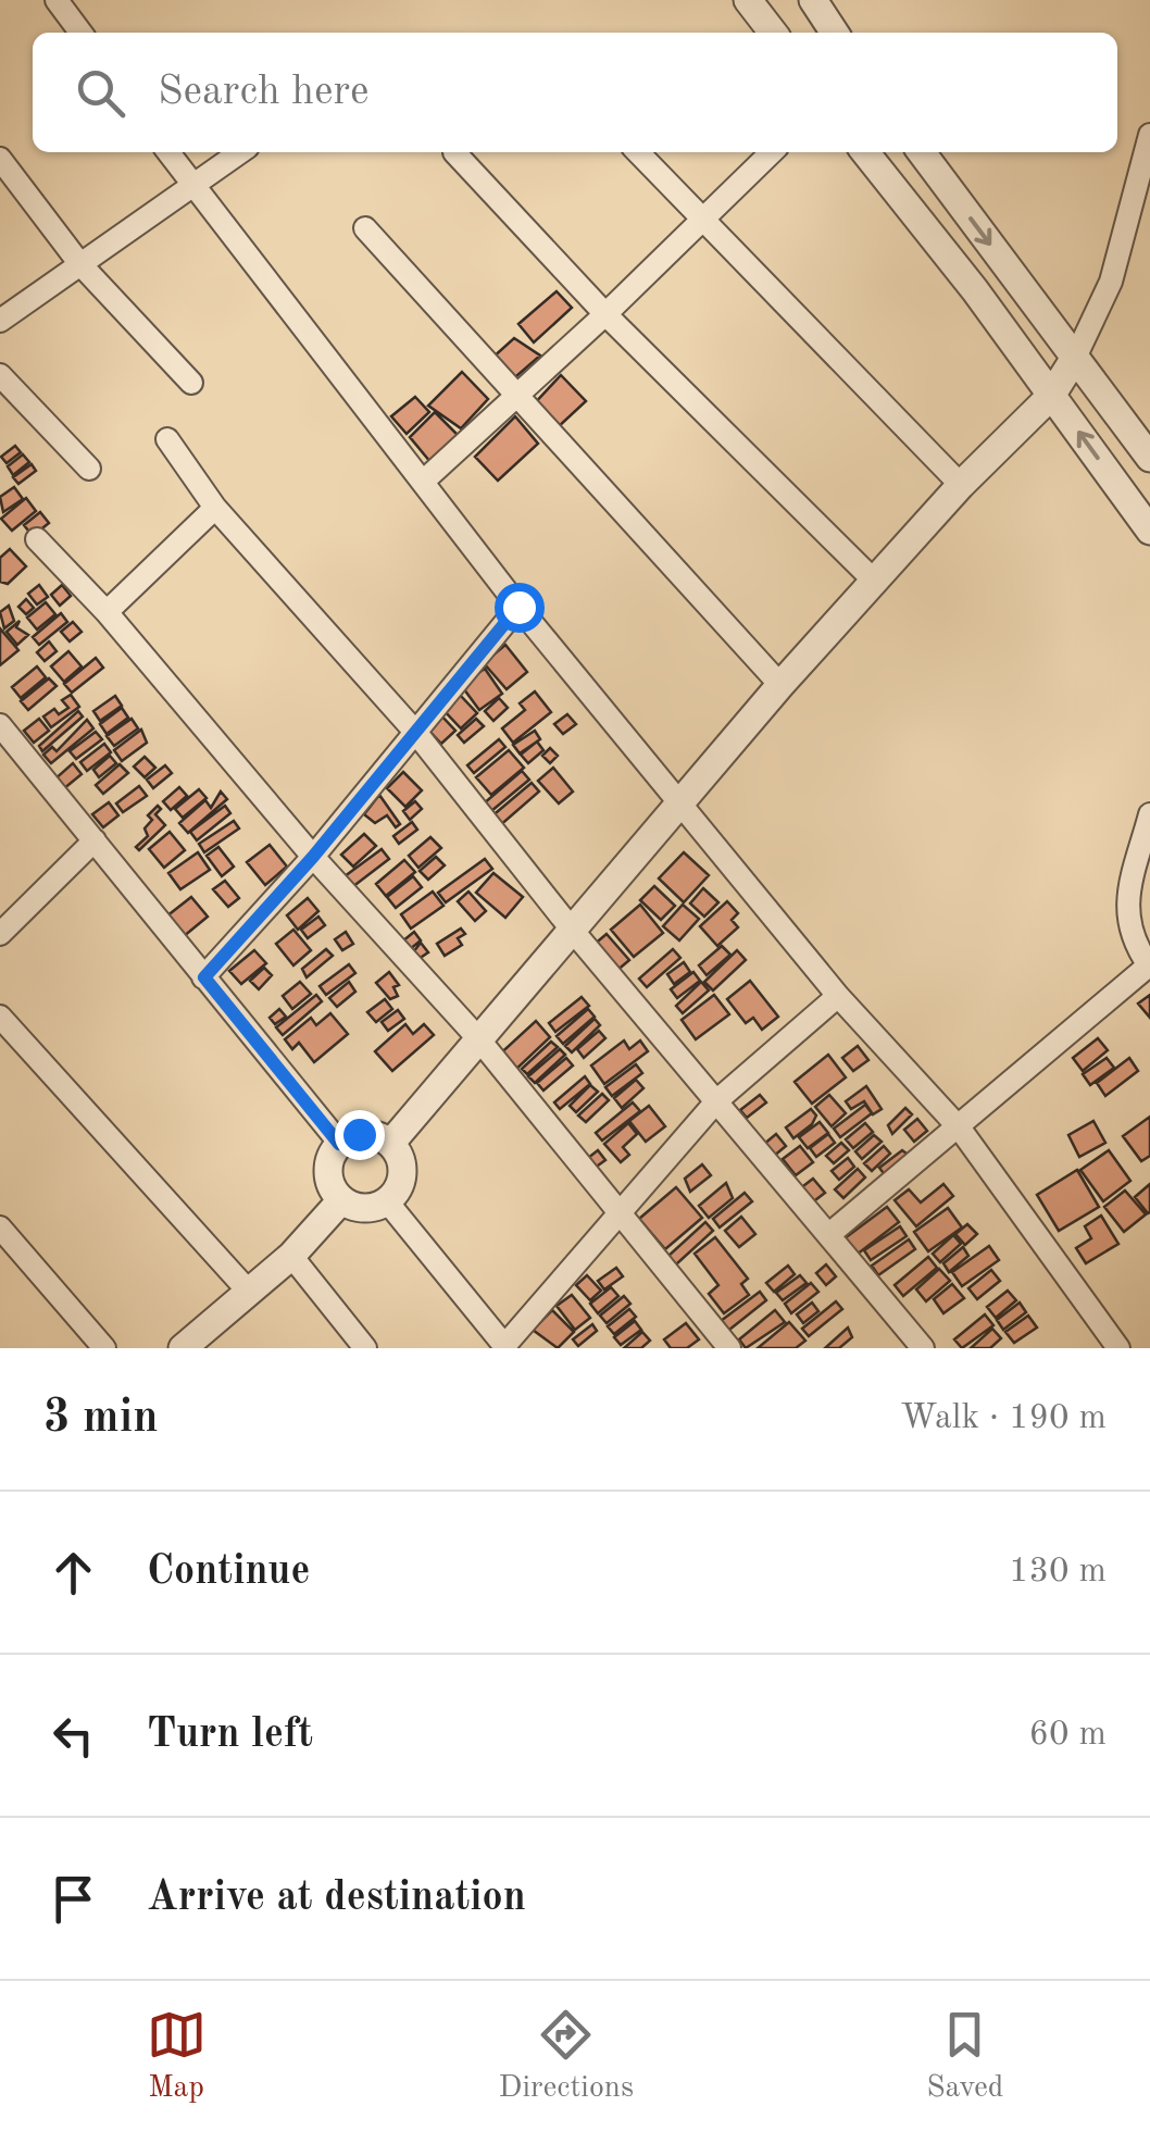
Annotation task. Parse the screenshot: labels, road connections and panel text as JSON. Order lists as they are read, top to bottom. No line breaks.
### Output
{"page":{"search":"Search here","heading":["3 min","Walk · 190 m"],"list":[["Continue","130 m"],["Turn left","60 m"],"Arrive at destination"],"nav":["Map","Directions","Saved"]}}
